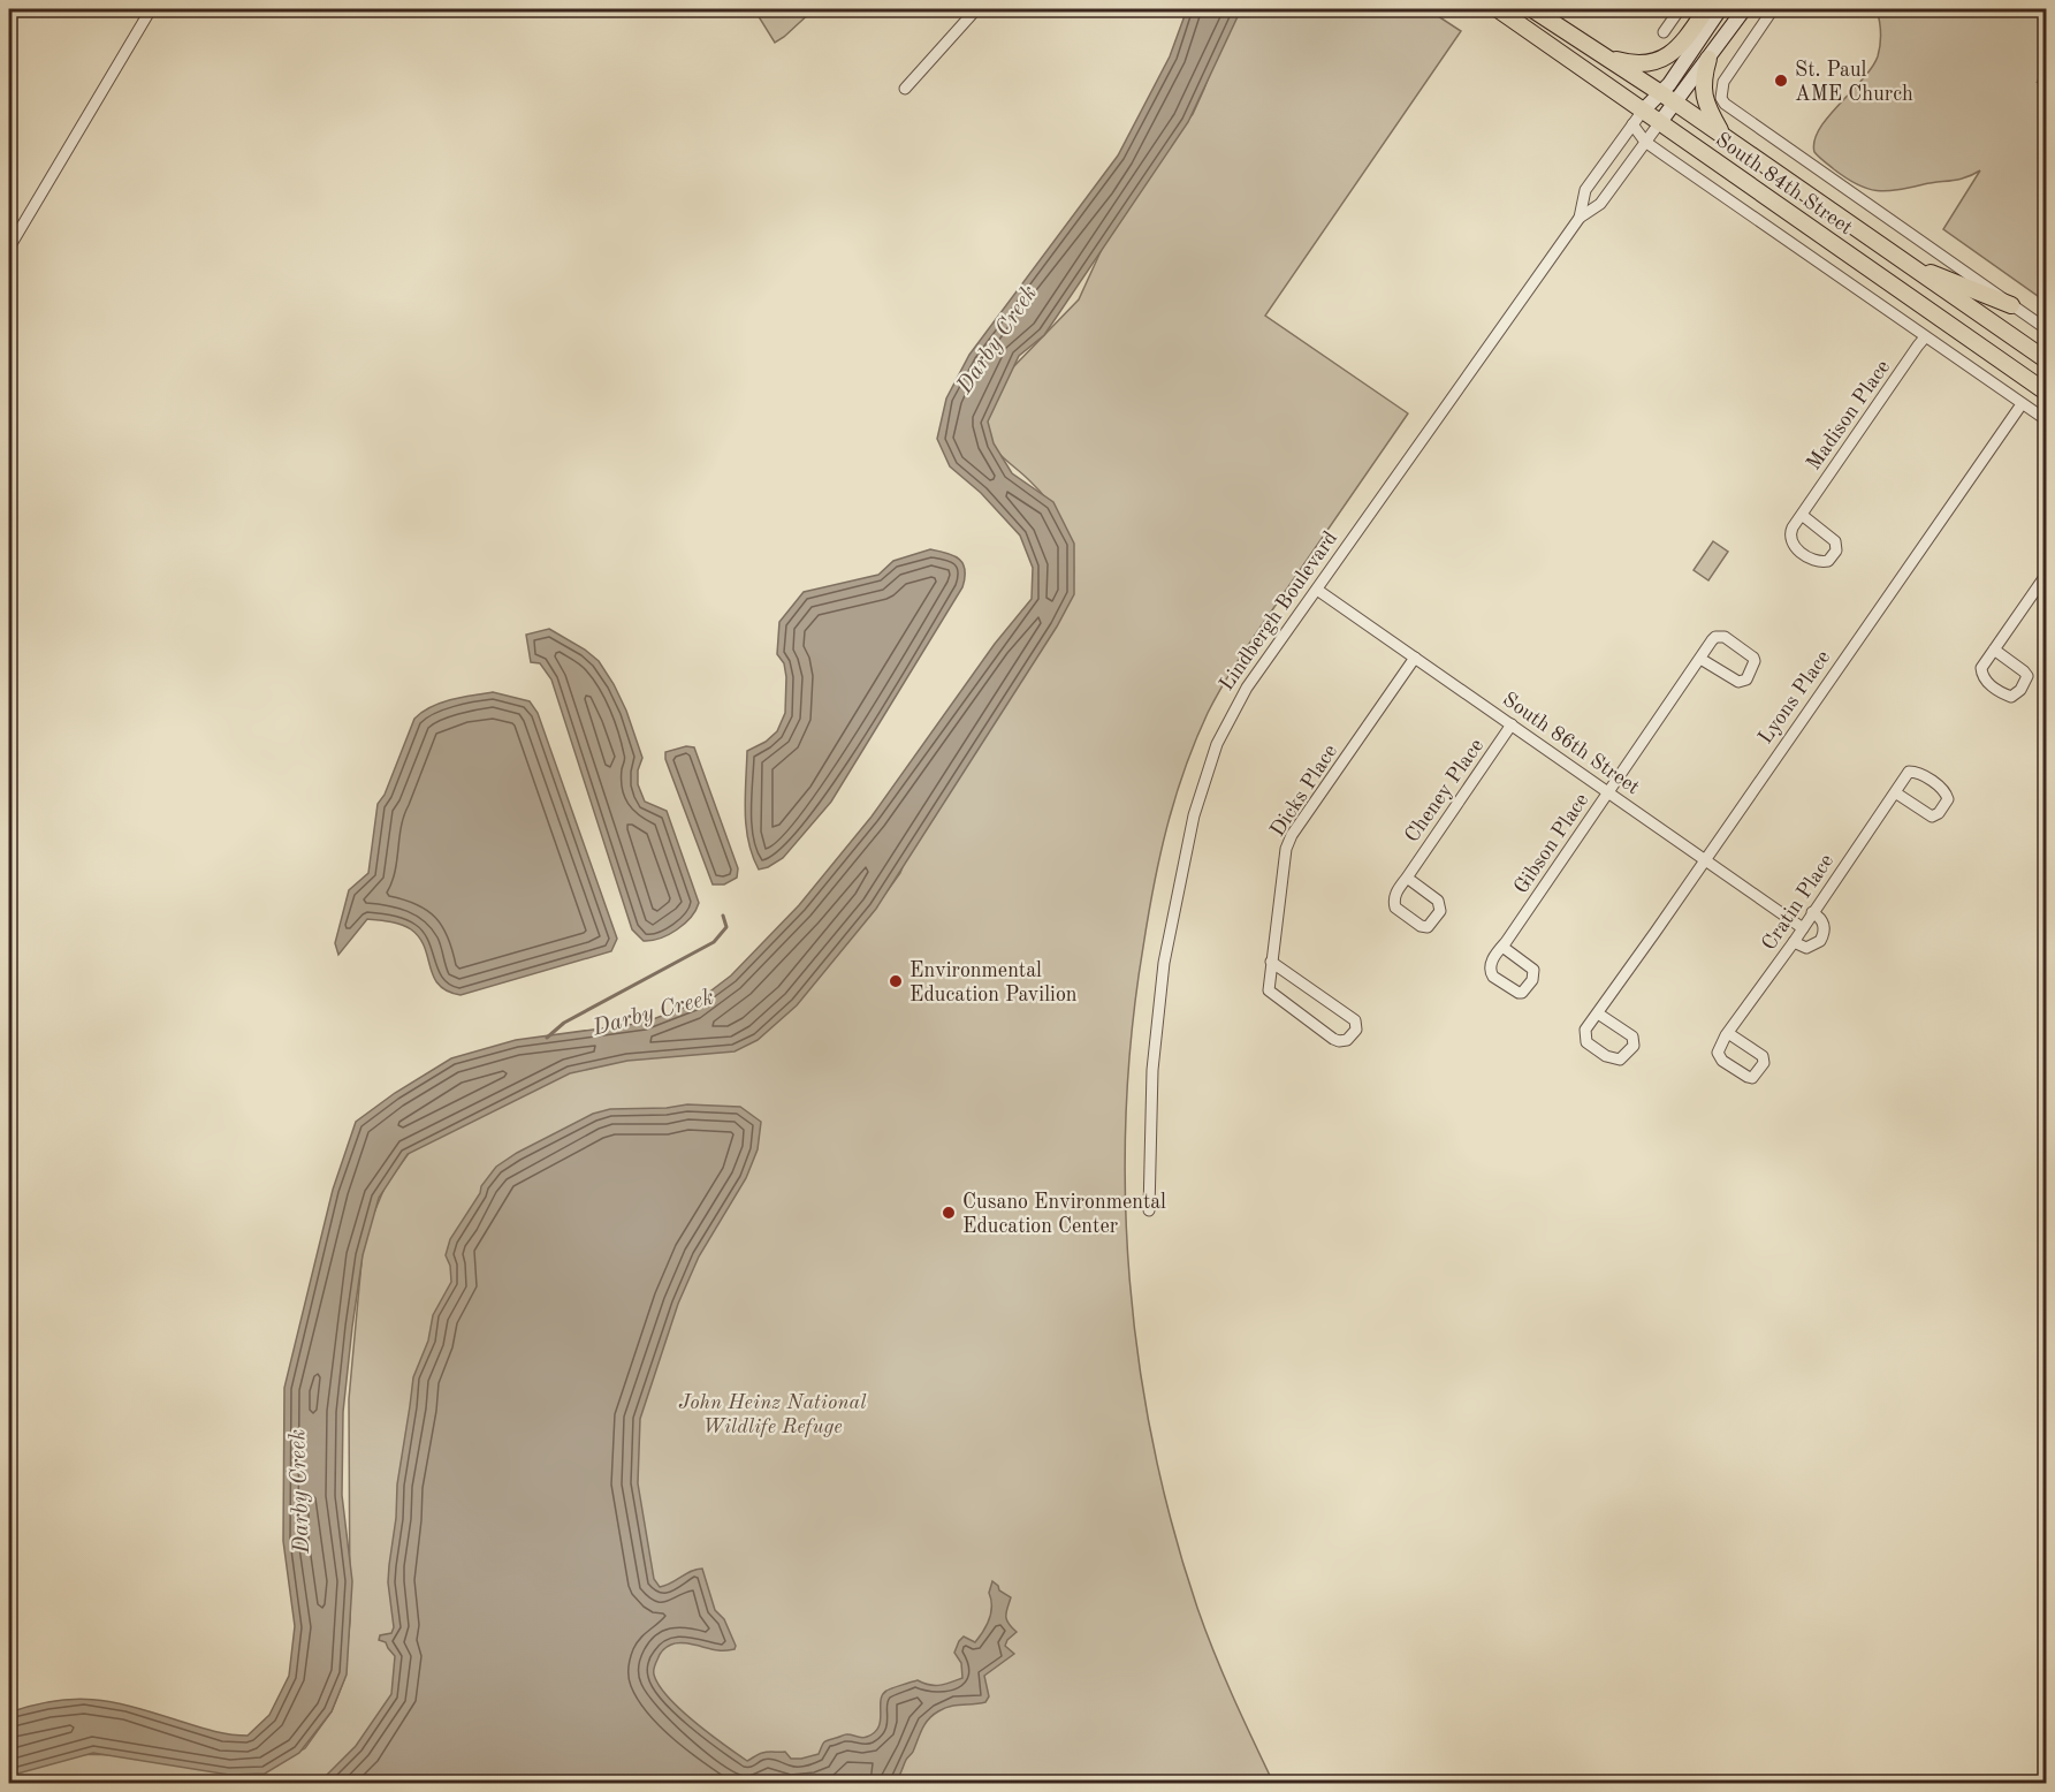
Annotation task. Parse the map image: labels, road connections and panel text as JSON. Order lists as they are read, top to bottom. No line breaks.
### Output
{"streets":{"main road":["South 84th Street","Lindbergh Boulevard"],"street":["Madison Place","Lyons Place","South 86th Street","Dicks Place","Cheney Place","Gibson Place","Cratin Place"]},"crossings":[["South 84th Street","Lindbergh Boulevard"],["Lindbergh Boulevard","South 86th Street"],["Lyons Place","South 86th Street"],["South 86th Street","Dicks Place"],["South 86th Street","Cheney Place"],["South 86th Street","Gibson Place"],["South 86th Street","Cratin Place"]],"water":["Darby Creek"],"parks":["John Heinz National Wildlife Refuge"],"places":["St. Paul AME Church","Environmental Education Pavilion","Cusano Environmental Education Center"]}
